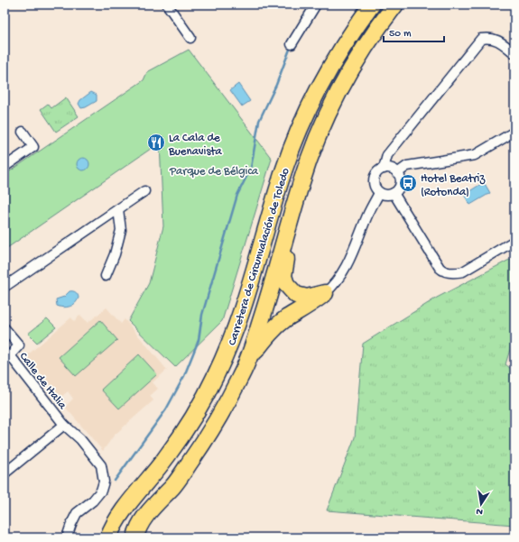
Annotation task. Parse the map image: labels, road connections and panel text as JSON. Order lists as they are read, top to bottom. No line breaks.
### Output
{"streets":{"highway":["Carretera de Circunvalación de Toledo"],"street":["Calle de Italia"]},"parks":["Parque de Bélgica"],"places":{"restaurant":["La Cala de Buenavista"],"bus stop":["Hotel Beatriz (Rotonda)"]},"scale_bar":"50 m","north":"bottom"}
